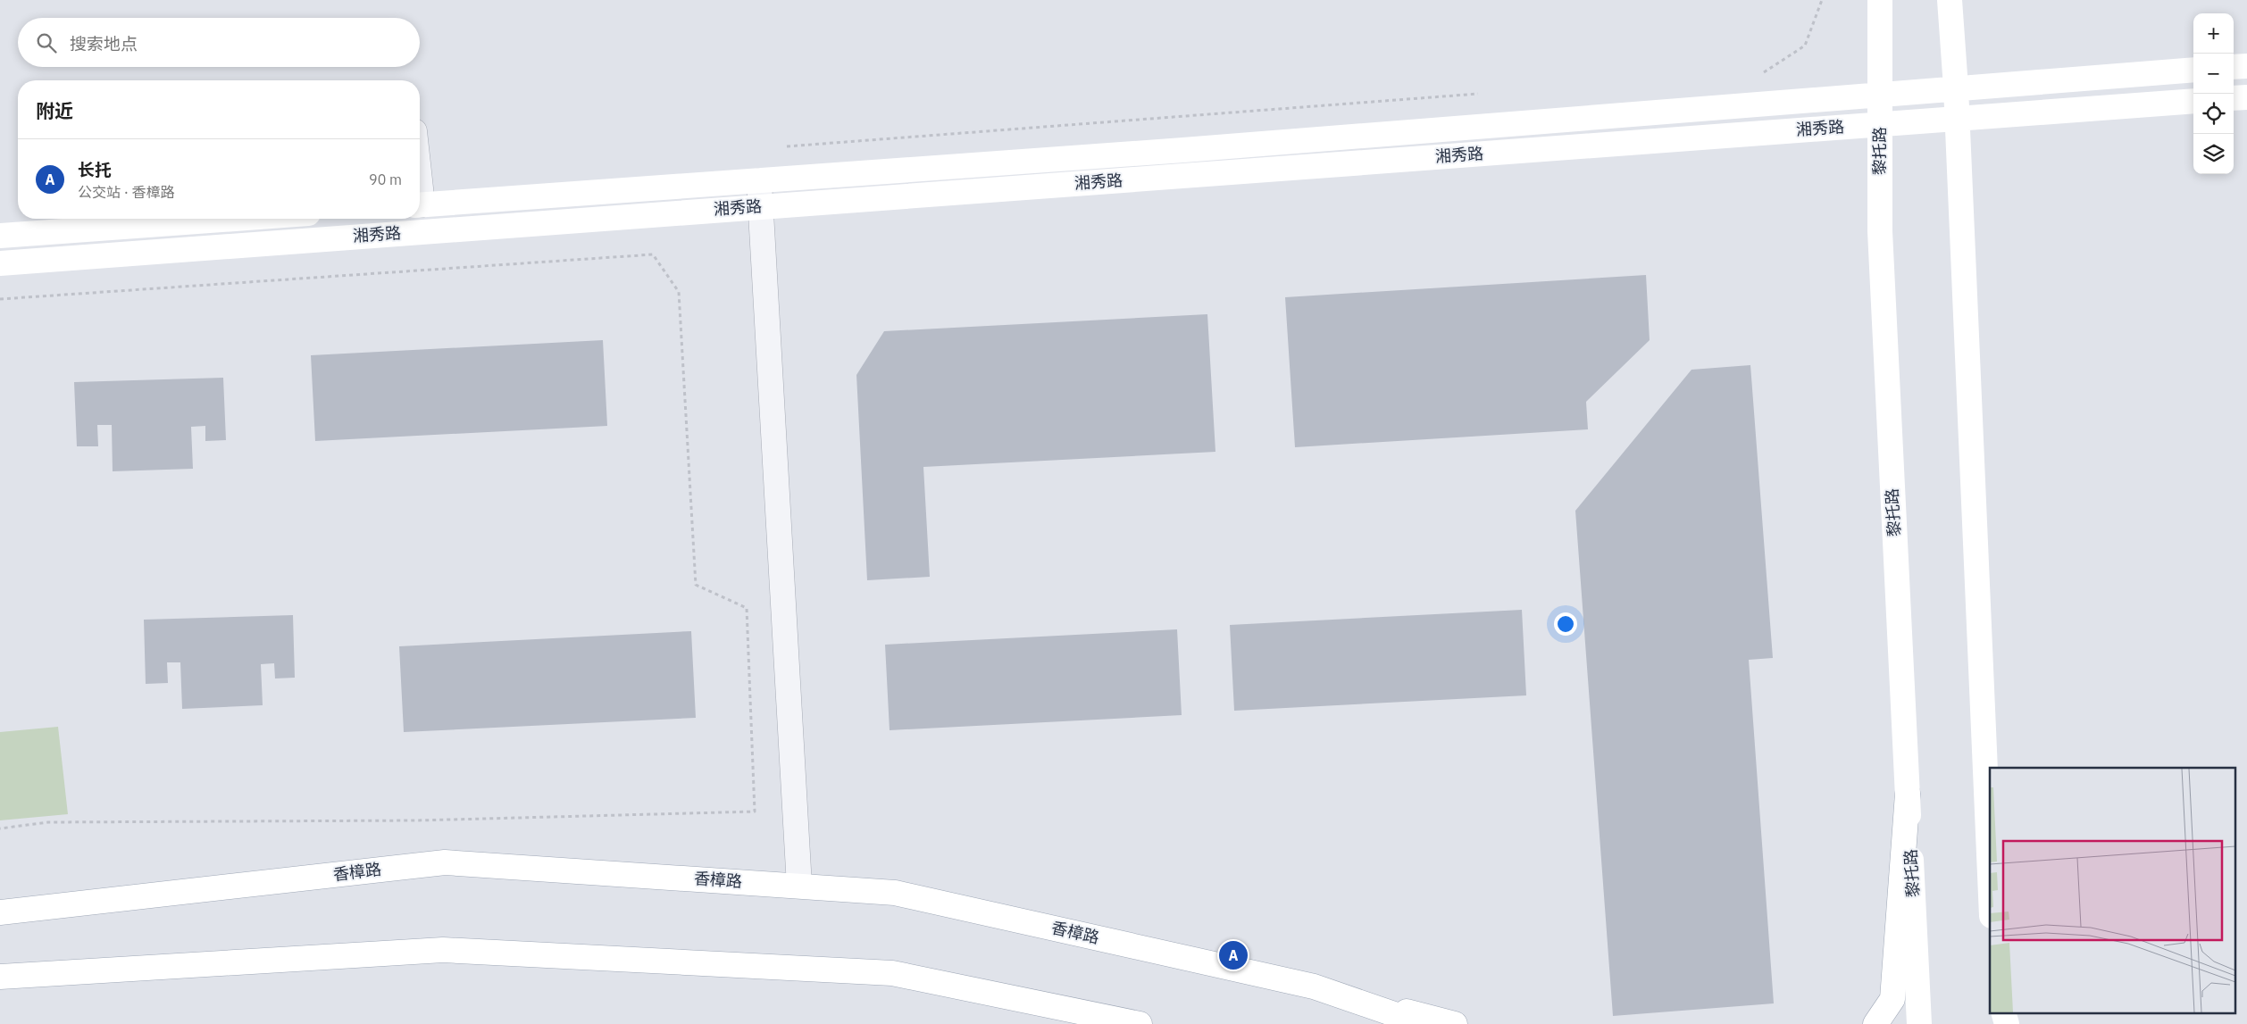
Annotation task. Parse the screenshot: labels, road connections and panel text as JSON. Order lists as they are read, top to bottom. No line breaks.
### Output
{"streets":{"main road":["湘秀路","黎托路","香樟路"]},"crossings":[["湘秀路","黎托路"]],"page":{"map_buttons":["+","−"],"search":"搜索地点","heading":"附近","list":[{"mark":"A","name":"长托","note":"公交站 · 香樟路","value":"90 m"}],"pins":"A"}}
